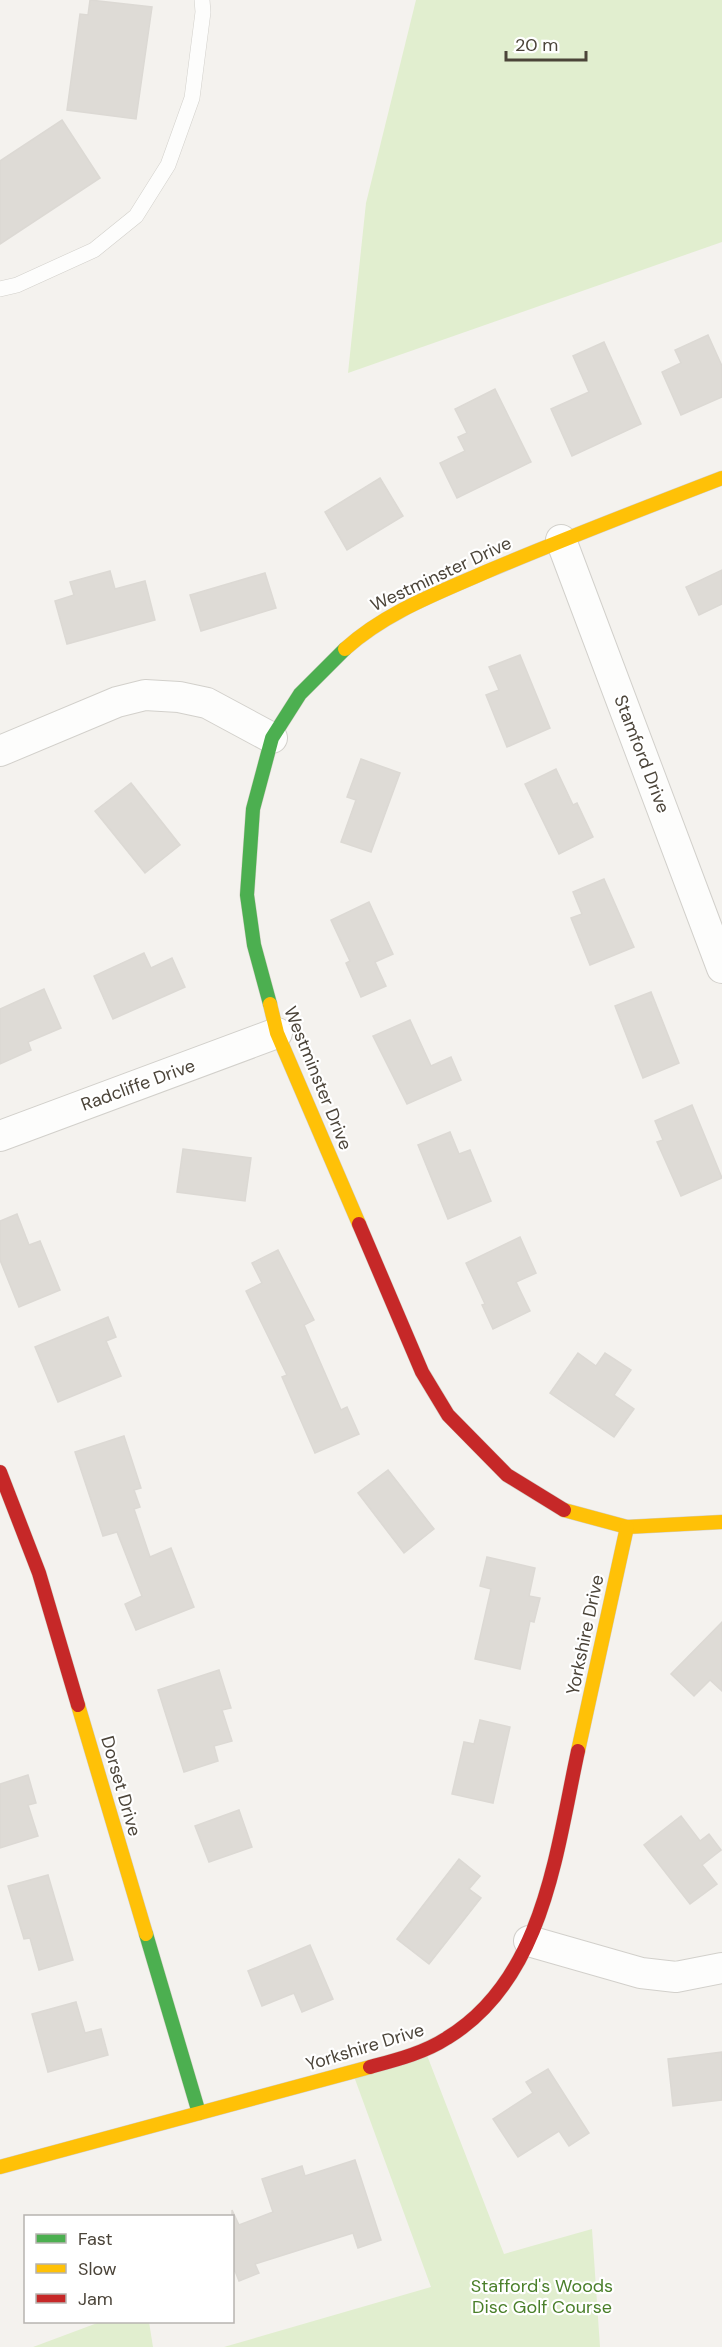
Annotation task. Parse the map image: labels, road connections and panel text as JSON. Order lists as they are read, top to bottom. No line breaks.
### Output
{"streets":{"street":["Westminster Drive","Stamford Drive","Radcliffe Drive","Yorkshire Drive","Dorset Drive"]},"crossings":[["Westminster Drive","Stamford Drive"],["Westminster Drive","Radcliffe Drive"],["Westminster Drive","Yorkshire Drive"],["Yorkshire Drive","Dorset Drive"]],"parks":["Stafford's Woods Disc Golf Course"],"legend":["Fast","Slow","Jam"],"scale_bar":"20 m"}
